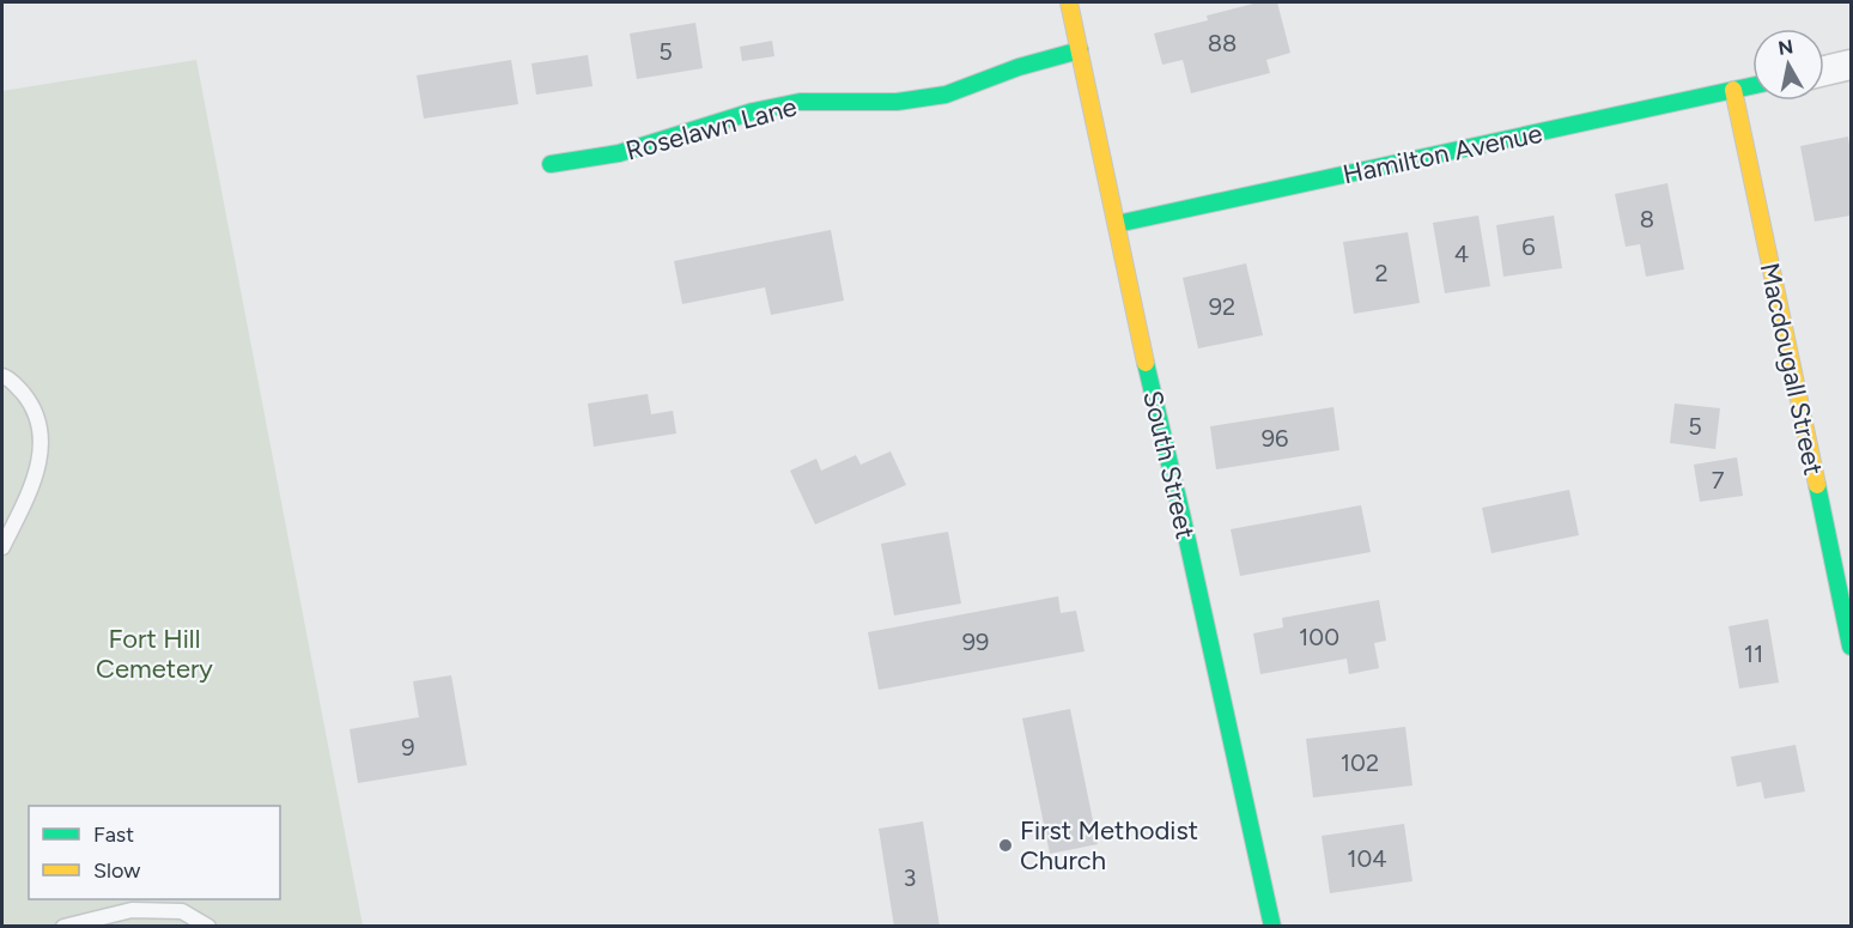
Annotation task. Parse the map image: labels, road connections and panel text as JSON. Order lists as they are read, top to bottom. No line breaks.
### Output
{"streets":{"street":["Roselawn Lane","Hamilton Avenue","Macdougall Street","South Street"]},"crossings":[["Roselawn Lane","South Street"],["Hamilton Avenue","Macdougall Street"],["Hamilton Avenue","South Street"]],"parks":["Fort Hill Cemetery"],"places":["First Methodist Church"],"house_numbers":["88","5","8","6","4","2","92","5","96","7","100","99","11","9","102","104","3"],"legend":["Fast","Slow"],"north":"top"}
